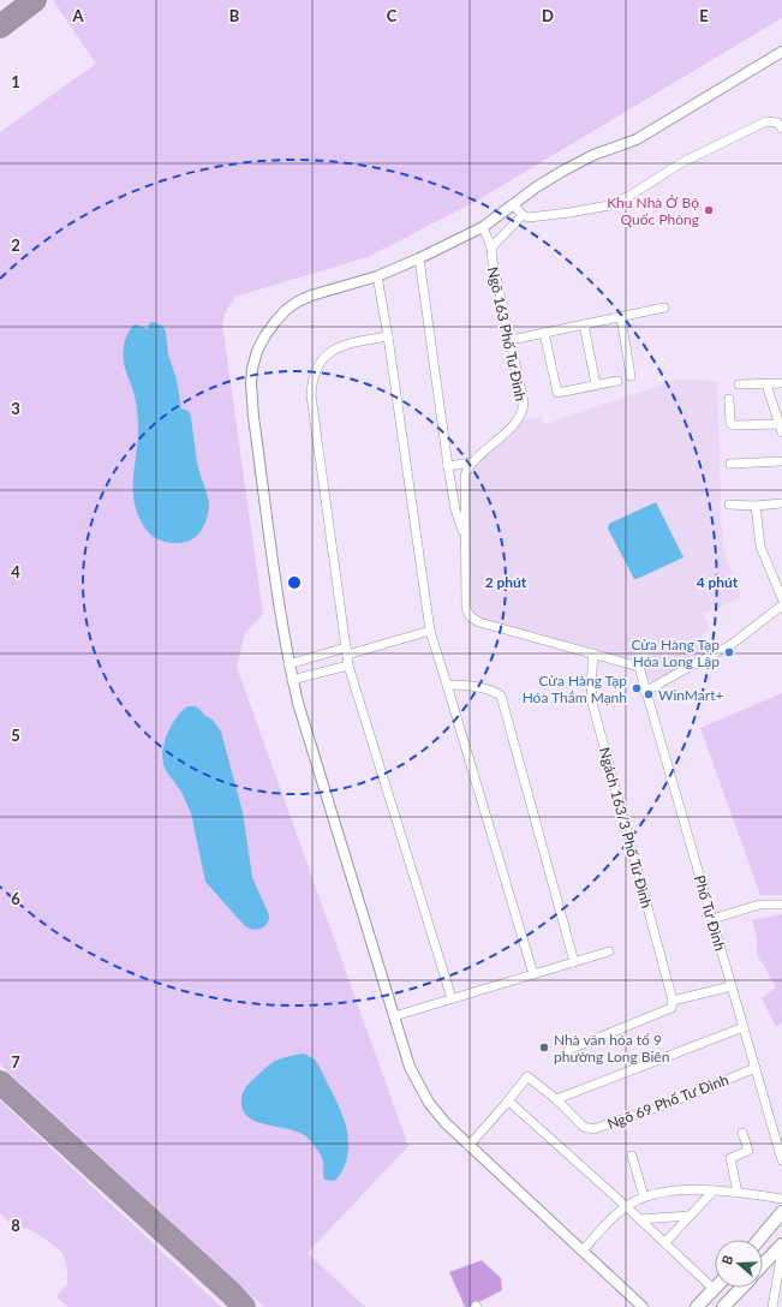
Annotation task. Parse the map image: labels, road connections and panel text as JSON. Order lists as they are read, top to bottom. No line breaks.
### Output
{"streets":{"street":["Ngõ 163 Phố Tư Đình","Ngách 163/3 Phố Tư Đình","Phố Tư Đình","Ngõ 69 Phố Tư Đình"]},"crossings":[["Ngõ 163 Phố Tư Đình","Ngách 163/3 Phố Tư Đình"],["Ngõ 163 Phố Tư Đình","Phố Tư Đình"],["Phố Tư Đình","Ngõ 69 Phố Tư Đình"]],"places":["Khu Nhà Ở Bộ Quốc Phòng","Cửa Hàng Tạp Hóa Long Lập","Cửa Hàng Tạp Hóa Thắm Mạnh","WinMart+","Nhà văn hóa tổ 9 phường Long Biên"],"north":"left","grid":{"columns":["A","B","C","D","E"],"rows":["1","2","3","4","5","6","7","8"]},"rings":["2 phút","4 phút"]}
